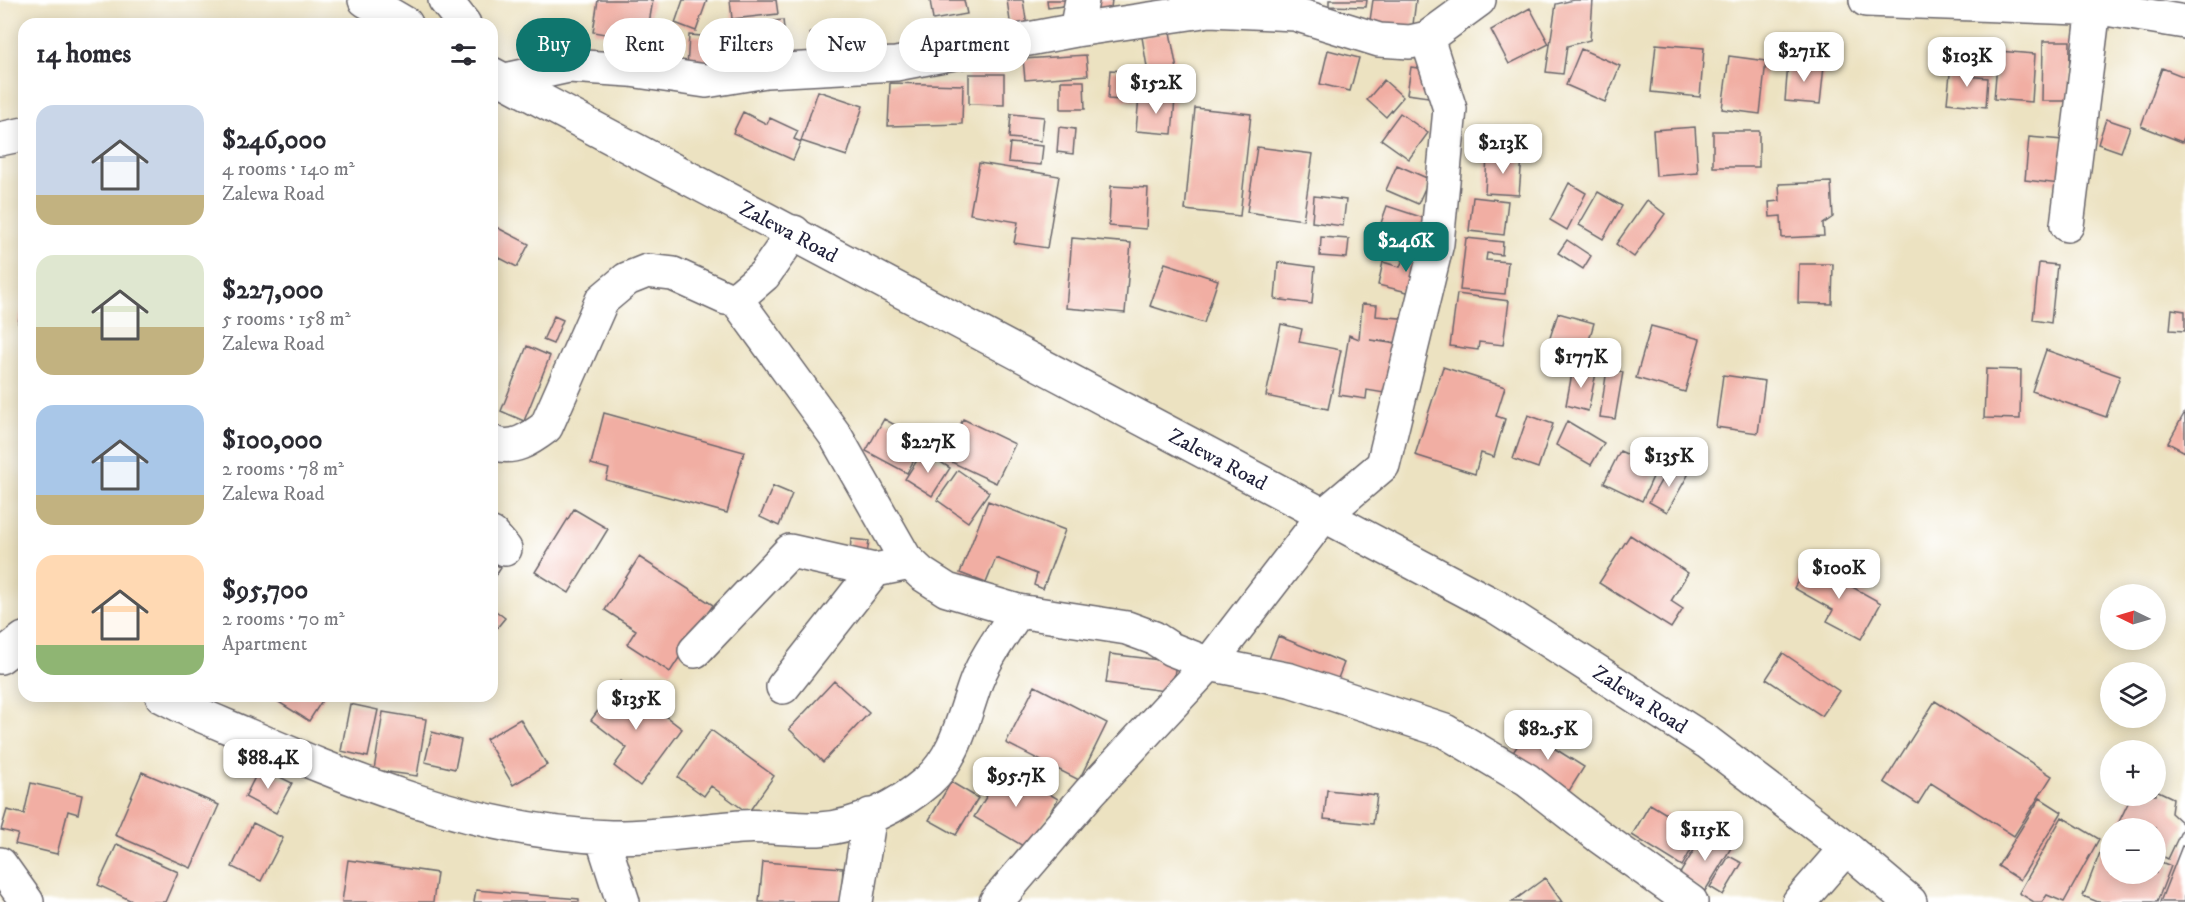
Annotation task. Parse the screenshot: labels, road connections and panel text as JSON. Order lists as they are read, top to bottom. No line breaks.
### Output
{"streets":{"main road":["Zalewa Road"]},"north":"left","page":{"chip":["Buy","Rent","Filters","New","Apartment"],"heading":"14 homes","price":["$271K","$103K","$152K","$213K","$246K","$177K","$227K","$135K","$100K","$135K","$82.5K","$88.4K","$95.7K","$115K"],"list":[{"name":"$246,000","note":"4 rooms · 140 m² · Zalewa Road"},{"name":"$227,000","note":"5 rooms · 158 m² · Zalewa Road"},{"name":"$100,000","note":"2 rooms · 78 m² · Zalewa Road"},{"name":"$95,700","note":"2 rooms · 70 m² · Apartment"}],"map_buttons":["+","−"]}}
